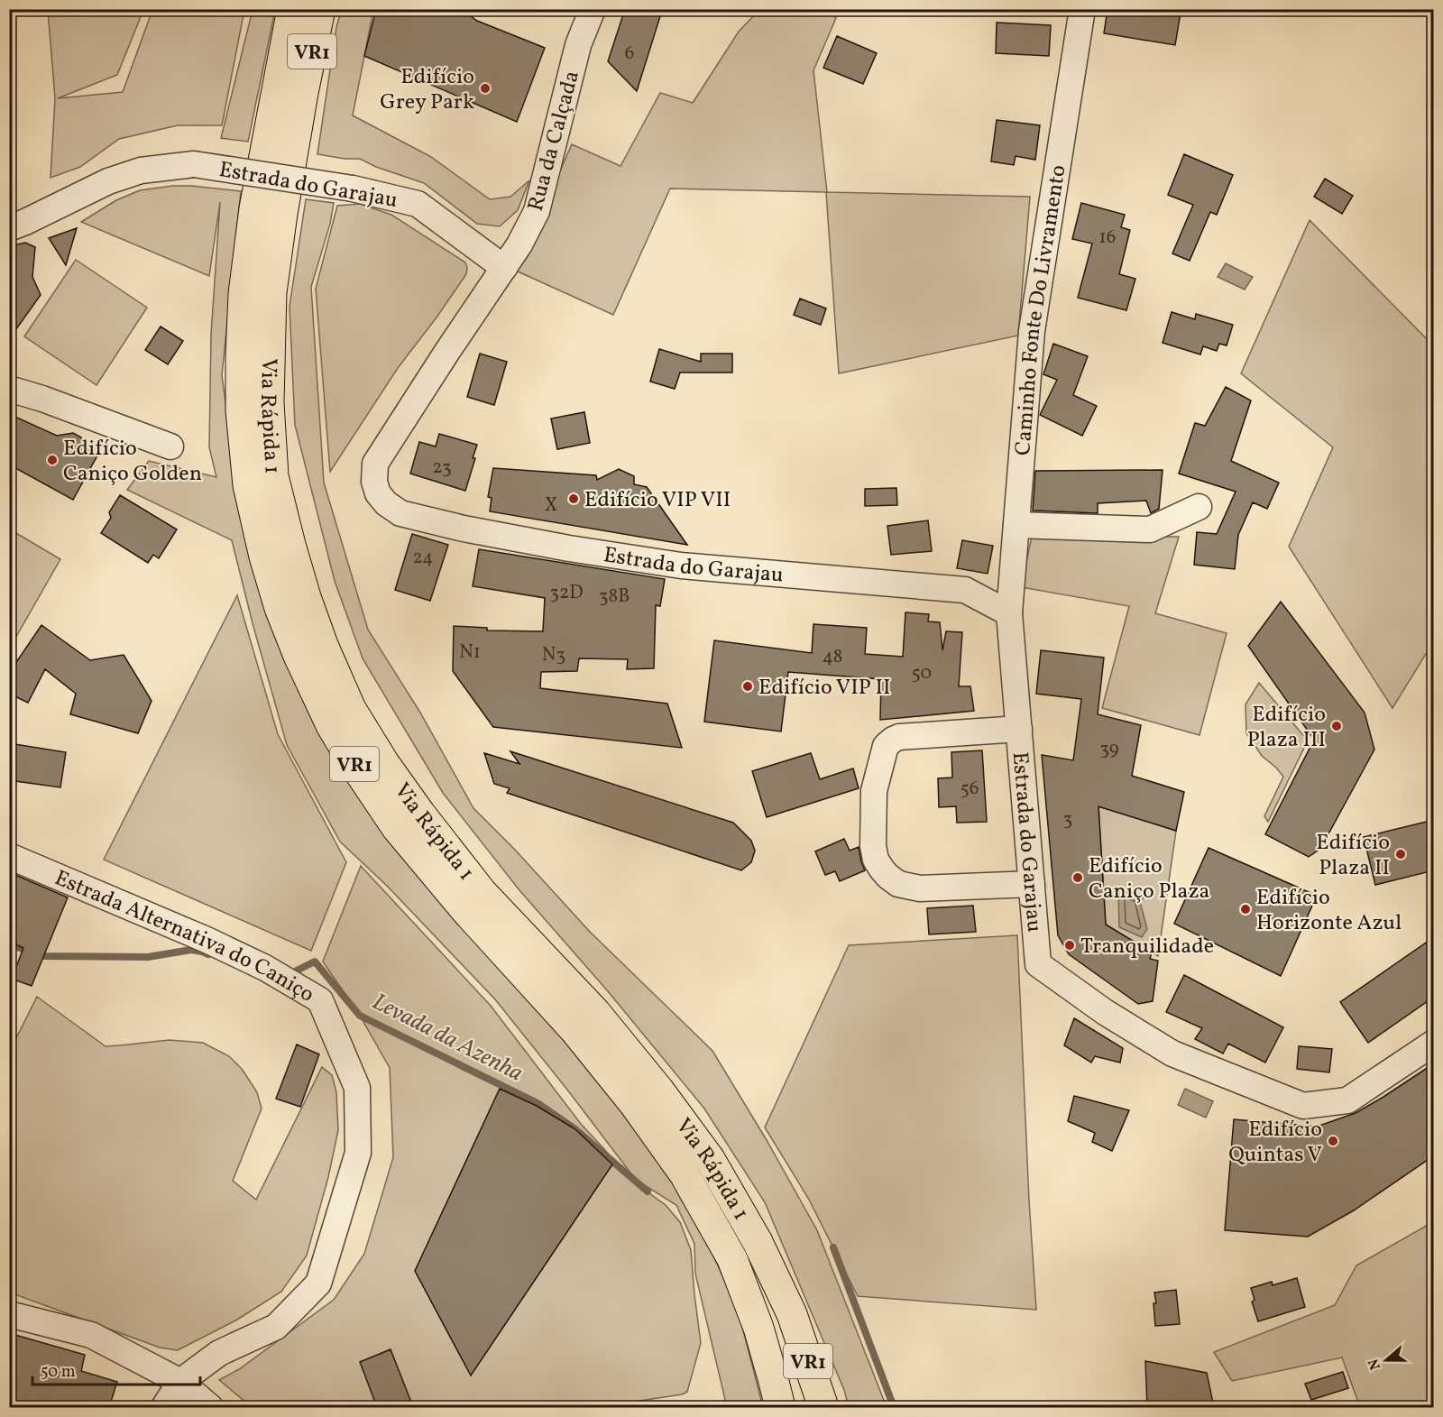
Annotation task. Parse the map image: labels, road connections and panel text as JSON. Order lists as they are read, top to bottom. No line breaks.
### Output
{"streets":{"highway":["VR1","Via Rápida 1"],"street":["Rua da Calçada","Estrada do Garajau","Caminho Fonte Do Livramento","Estrada Alternativa do Caniço"]},"crossings":[["Rua da Calçada","Estrada do Garajau"],["Estrada do Garajau","Caminho Fonte Do Livramento"]],"water":["Levada da Azenha"],"places":["Edifício Grey Park","Edifício Caniço Golden","Edifício VIP VII","Edifício VIP II","Edifício Plaza III","Edifício Plaza II","Edifício Caniço Plaza","Edifício Horizonte Azul","Tranquilidade","Edifício Quintas V"],"house_numbers":["6","16","23","X","24","32D","38B","N1","N3","48","50","39","56","3"],"scale_bar":"50 m","north":"left"}
